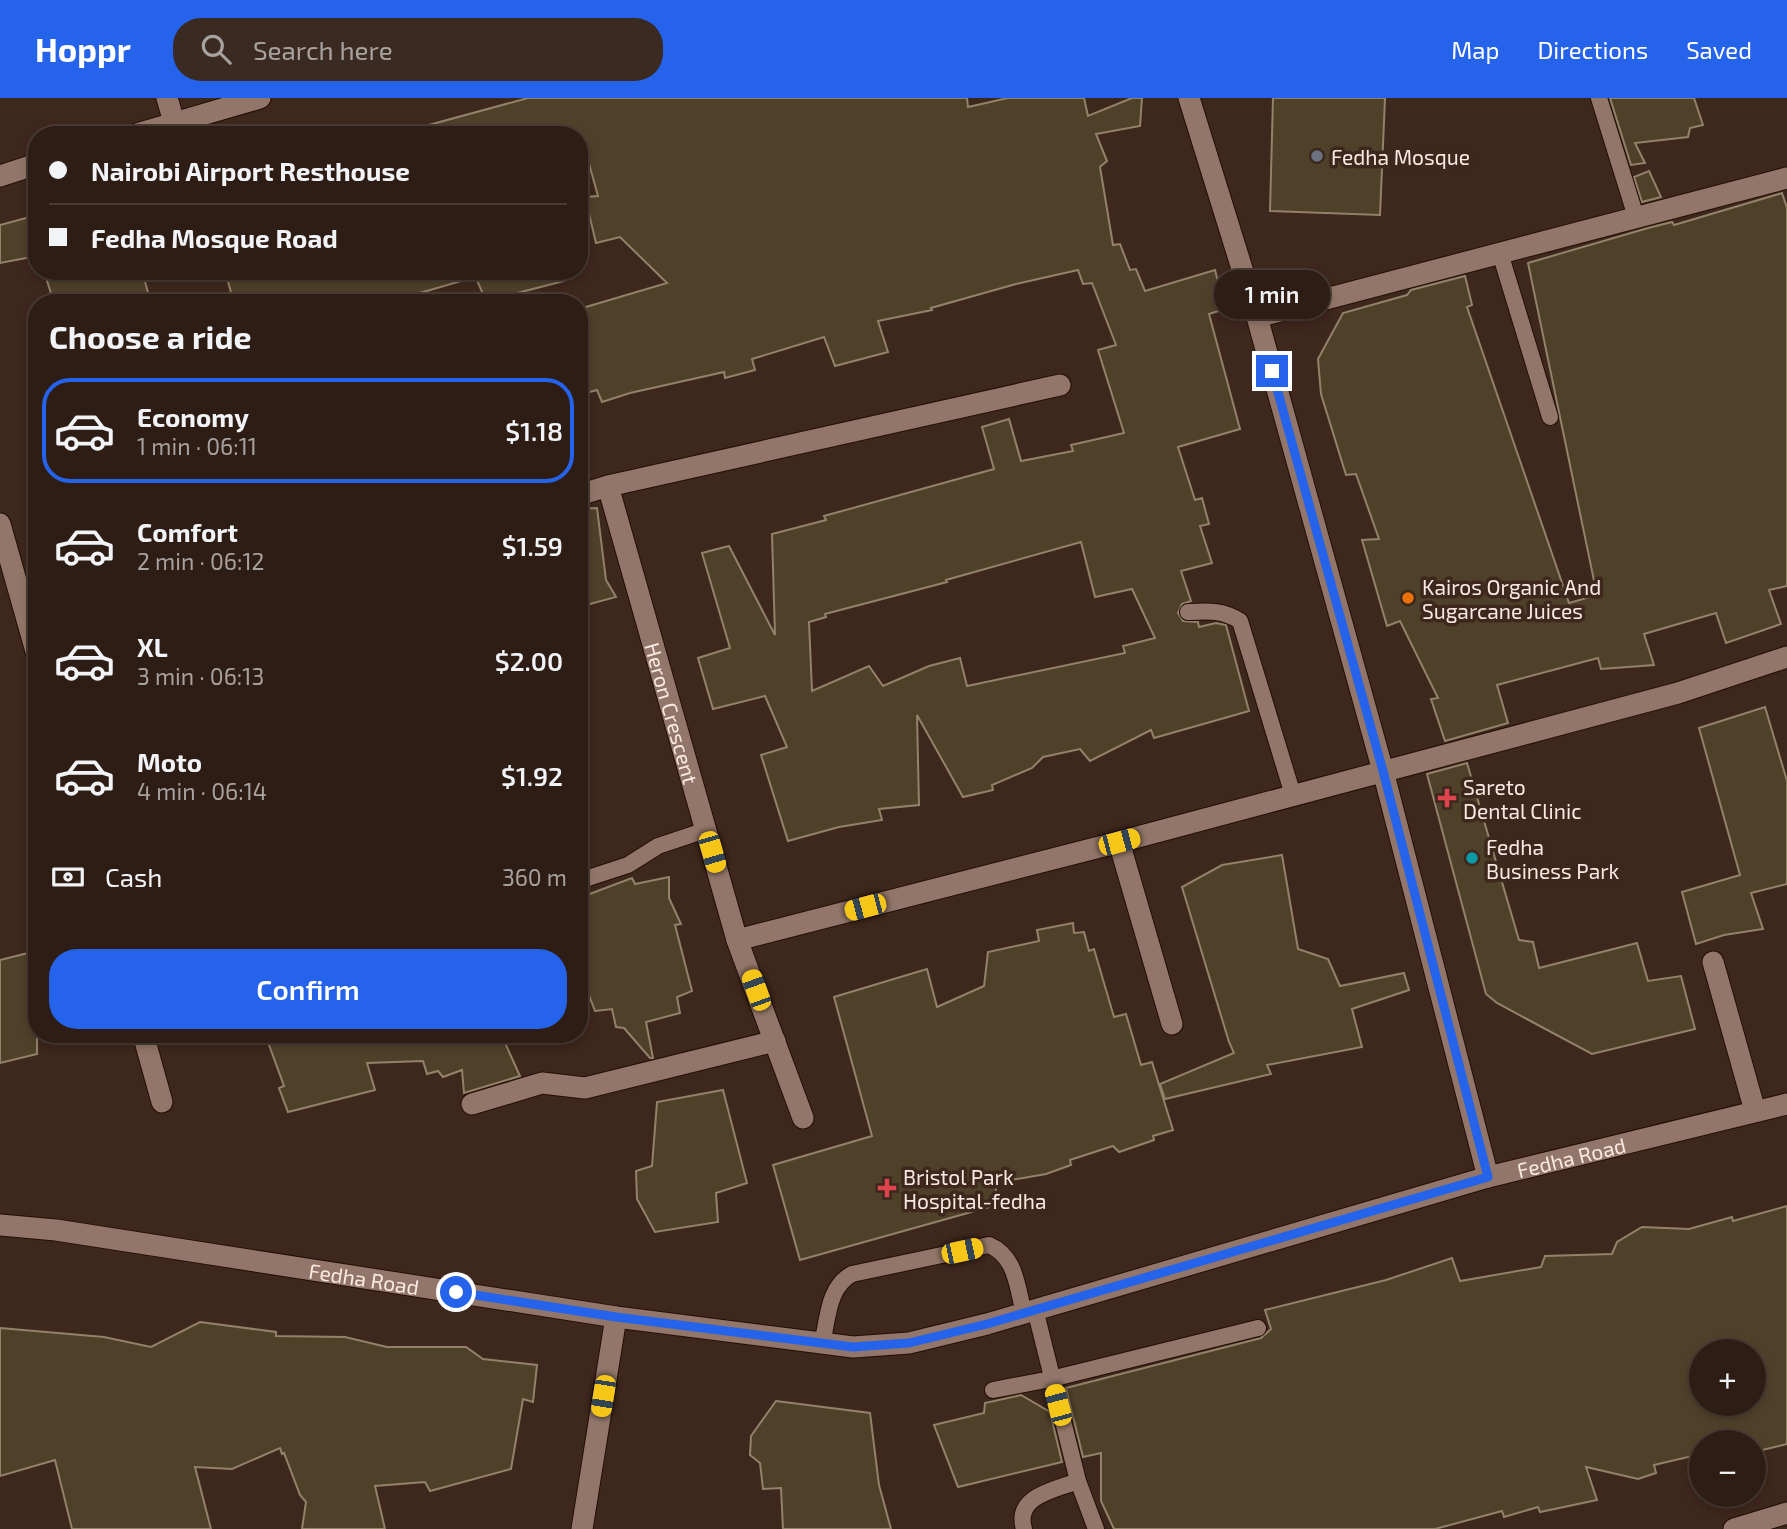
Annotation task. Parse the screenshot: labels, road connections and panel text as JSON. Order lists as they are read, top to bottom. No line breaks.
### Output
{"streets":{"street":["Heron Crescent","Fedha Road"]},"places":{"other":["Fedha Mosque","Kairos Organic And Sugarcane Juices","Fedha Business Park"],"health":["Sareto Dental Clinic","Bristol Park Hospital-fedha"]},"page":{"header":"Hoppr","search":"Search here","nav":["Map","Directions","Saved"],"banner":["Nairobi Airport Resthouse","Fedha Mosque Road"],"bubble":"1 min","heading":"Choose a ride","list":[{"name":"Economy","note":"1 min · 06:11","value":"$1.18"},{"name":"Comfort","note":"2 min · 06:12","value":"$1.59"},{"name":"XL","note":"3 min · 06:13","value":"$2.00"},{"name":"Moto","note":"4 min · 06:14","value":"$1.92"}],"pay":["Cash","360 m"],"buttons":"Confirm","map_buttons":["+","−"]}}
